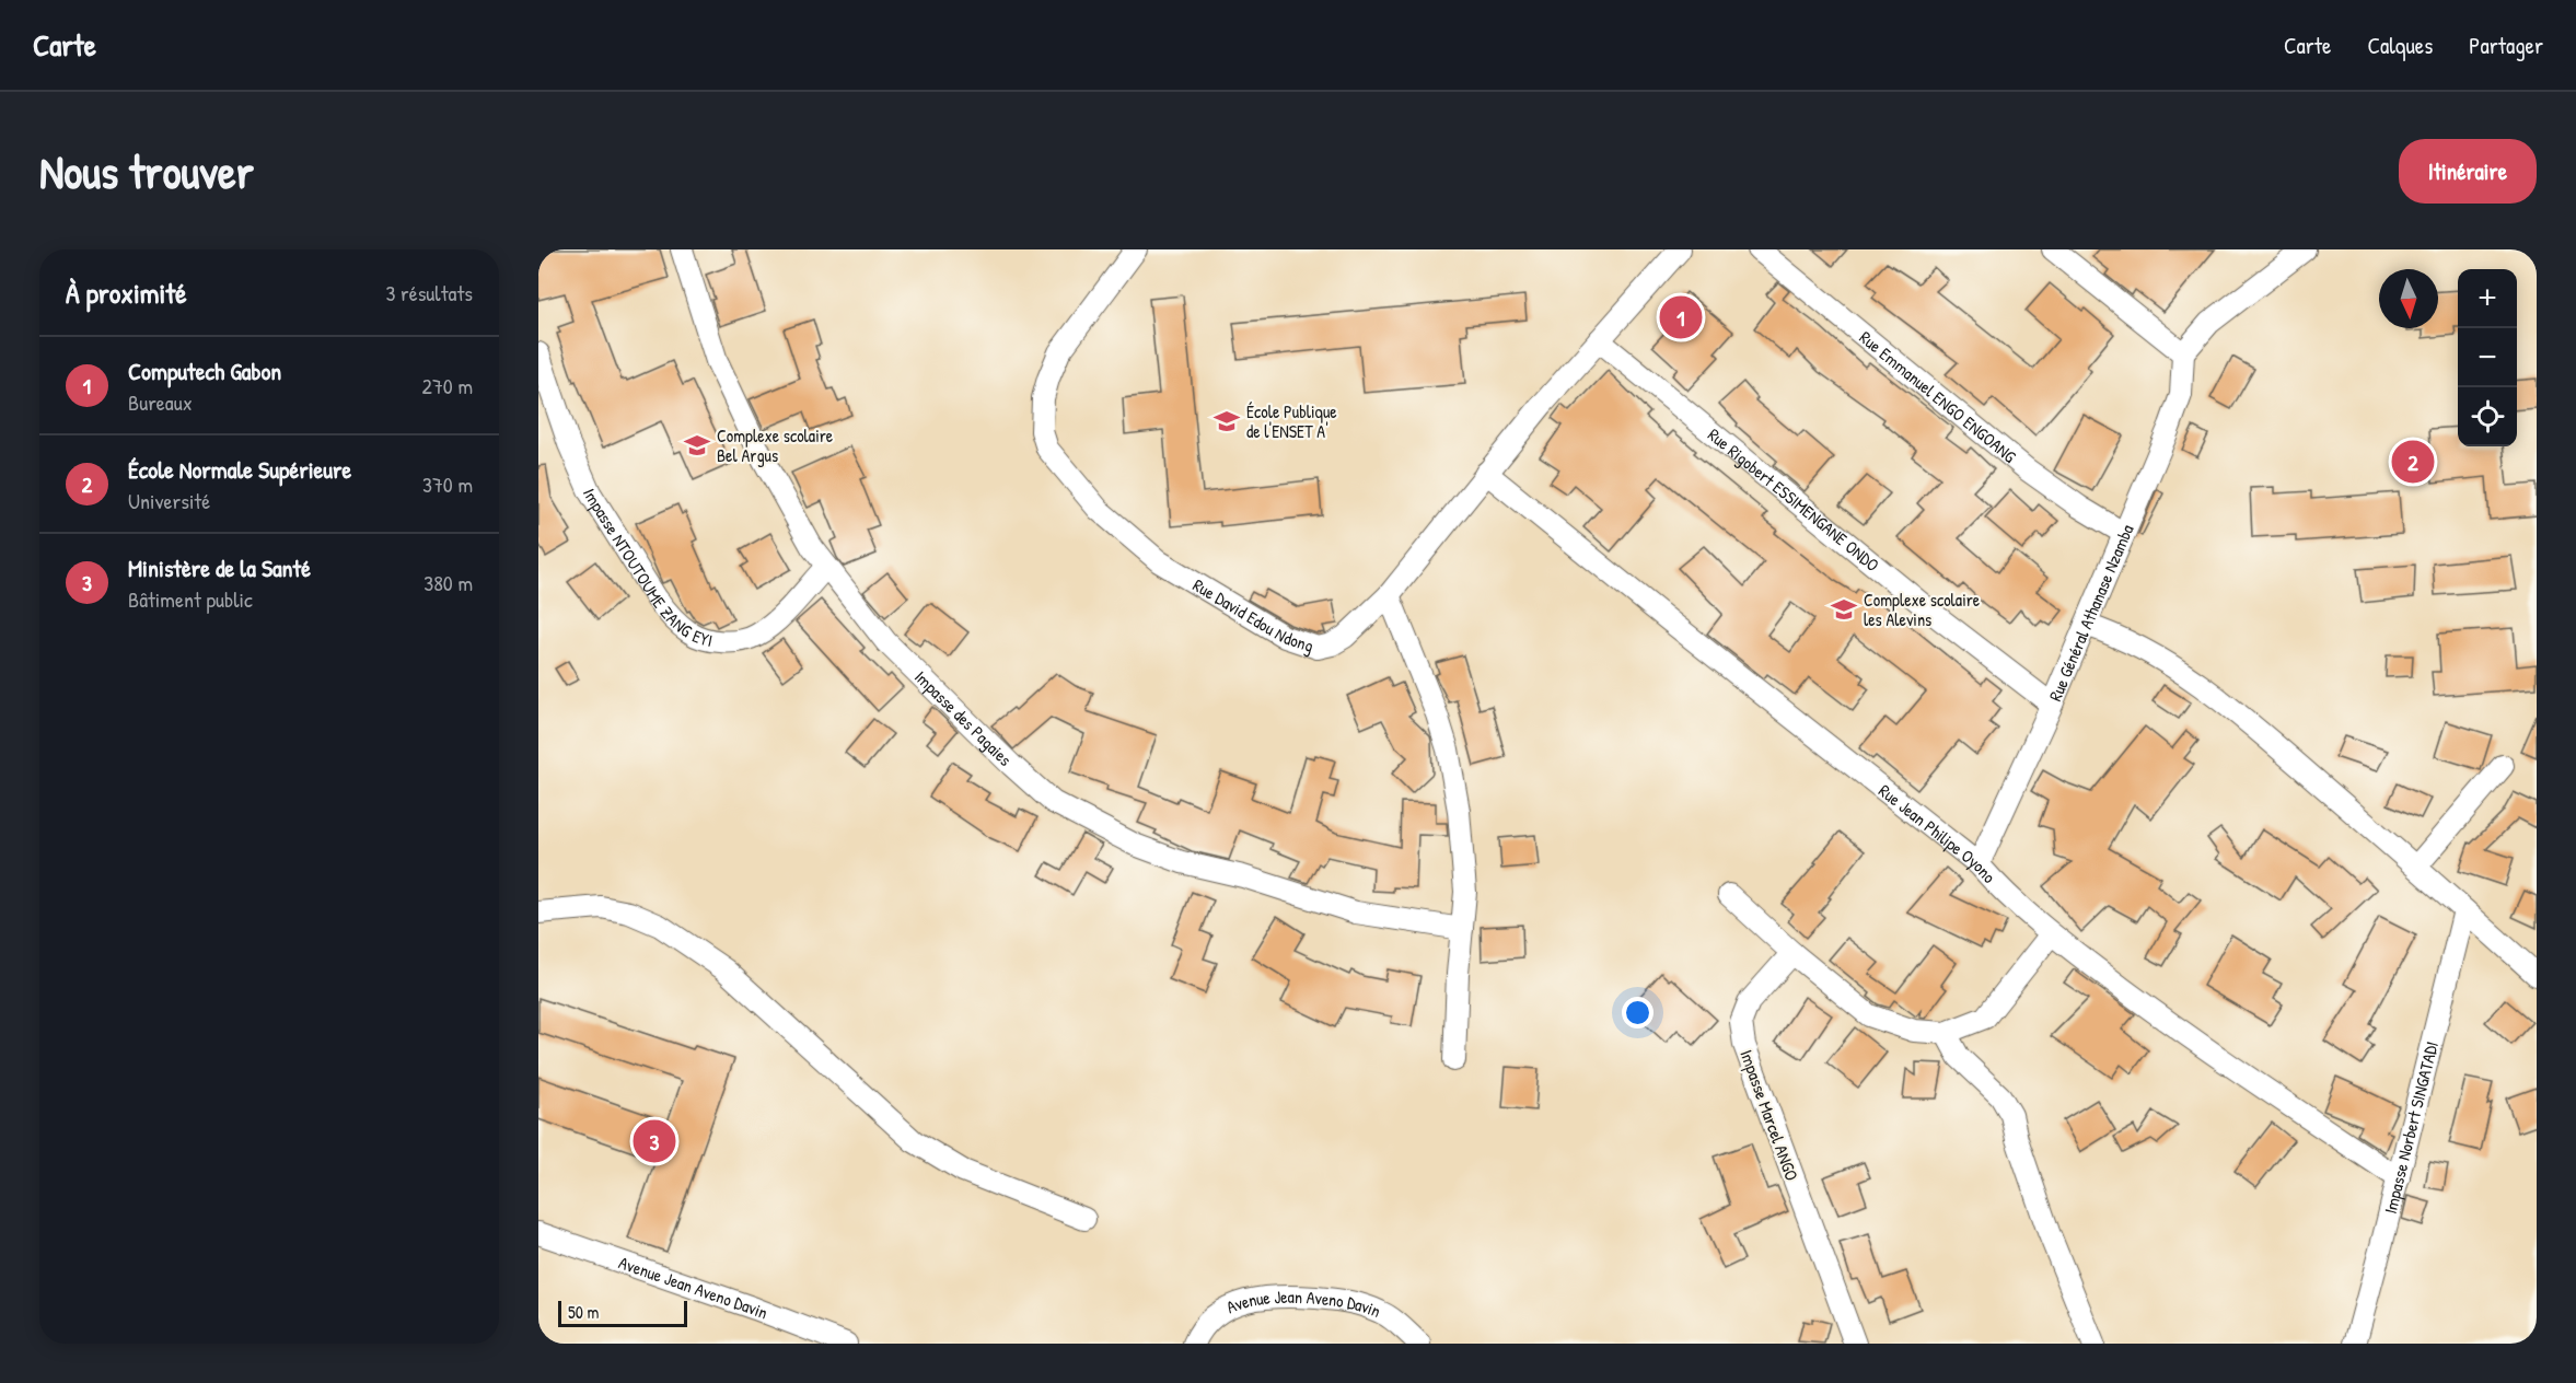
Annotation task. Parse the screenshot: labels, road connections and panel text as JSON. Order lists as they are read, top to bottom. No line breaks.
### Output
{"streets":{"street":["Rue Emmanuel ENGO ENGOANG","Rue Rigobert ESSIMENGANE ONDO","Impasse NTOUTOUME ZANG EYI","Rue Général Athanase Nzamba","Rue David Edou Ndong","Impasse des Pagaies","Rue Jean Philipe Oyono","Impasse Marcel ANGO","Impasse Norbert SINGATADI","Avenue Jean Aveno Davin"]},"crossings":[["Rue Emmanuel ENGO ENGOANG","Rue Général Athanase Nzamba"],["Rue Rigobert ESSIMENGANE ONDO","Rue Général Athanase Nzamba"],["Rue Rigobert ESSIMENGANE ONDO","Rue David Edou Ndong"],["Impasse NTOUTOUME ZANG EYI","Impasse des Pagaies"],["Rue Général Athanase Nzamba","Rue Jean Philipe Oyono"],["Rue David Edou Ndong","Rue Jean Philipe Oyono"],["Rue Jean Philipe Oyono","Impasse Norbert SINGATADI"]],"places":{"school or university":["École Publique de l'ENSET A'","Complexe scolaire Bel Argus","Complexe scolaire les Alevins"]},"scale_bar":"50 m","north":"bottom","page":{"header":"Carte","nav":["Carte","Calques","Partager"],"buttons":"Itinéraire","title":"Nous trouver","heading":["À proximité","3 résultats"],"map_buttons":["+","−"],"pins":["1","2","3"],"list":[{"mark":"1","name":"Computech Gabon","note":"Bureaux","value":"270 m"},{"mark":"2","name":"École Normale Supérieure","note":"Université","value":"370 m"},{"mark":"3","name":"Ministère de la Santé","note":"Bâtiment public","value":"380 m"}],"scale":"50 m"}}
